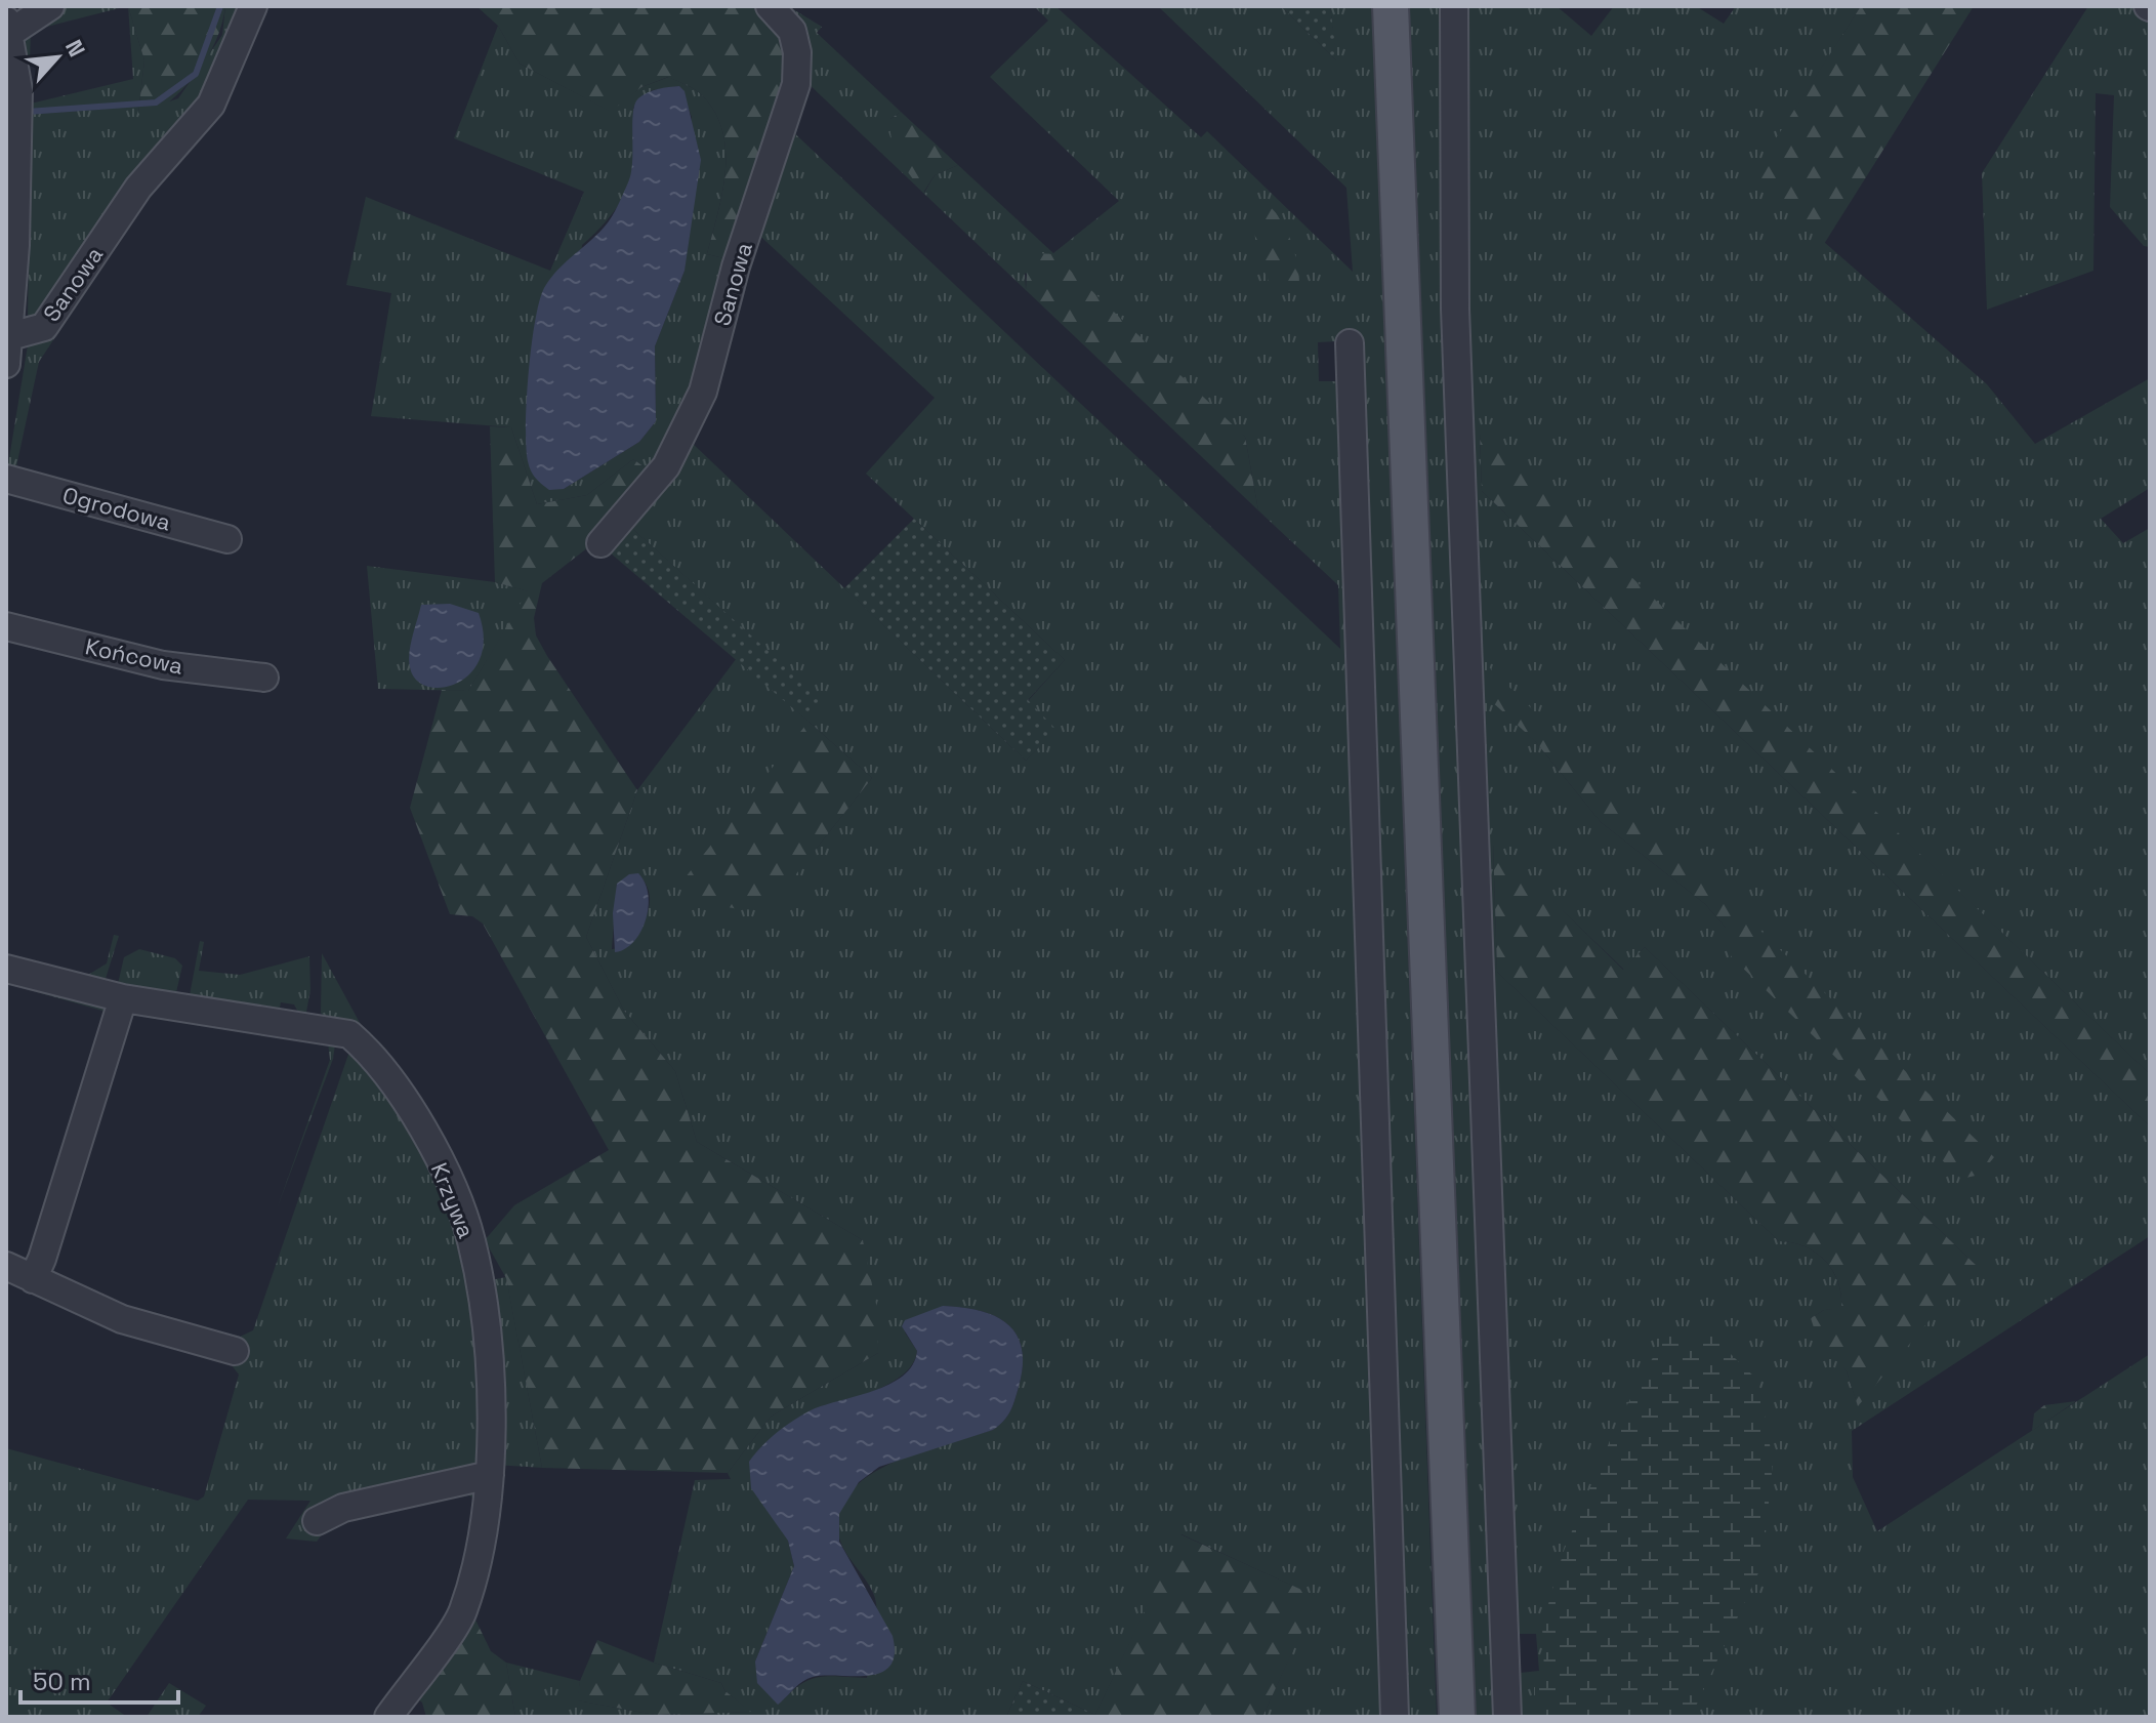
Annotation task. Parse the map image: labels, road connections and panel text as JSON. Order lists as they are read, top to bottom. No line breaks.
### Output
{"streets":{"street":["Sanowa","Ogrodowa","Końcowa","Krzywa"]},"scale_bar":"50 m","north":"top right"}
